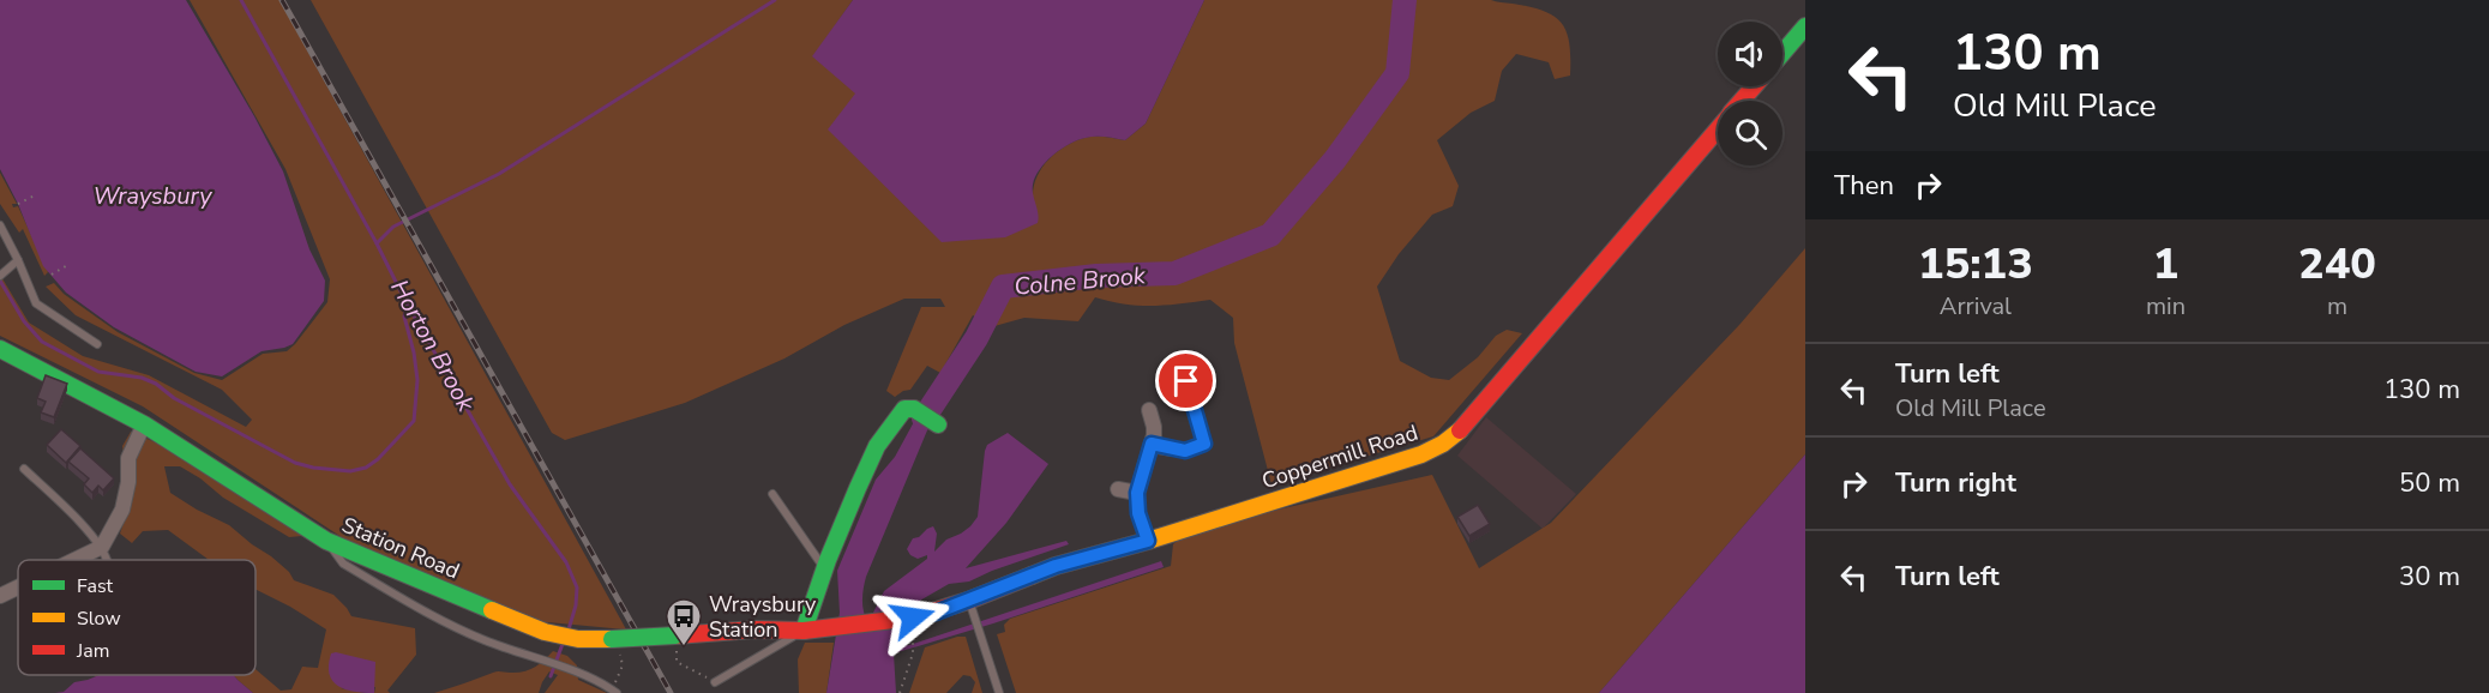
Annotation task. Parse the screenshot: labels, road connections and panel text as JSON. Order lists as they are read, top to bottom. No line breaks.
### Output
{"streets":{"street":["Coppermill Road","Station Road"]},"crossings":[["Coppermill Road","Station Road"]],"water":["Wraysbury","Colne Brook","Horton Brook"],"places":{"bus stop":["Wraysbury Station"]},"legend":["Fast","Slow","Jam"],"page":{"turn":["130 m","Old Mill Place"],"then":"Then","eta":["15:13","Arrival","1","min","240","m"],"list":[{"name":"Turn left","note":"Old Mill Place","value":"130 m"},{"name":"Turn right","value":"50 m"},{"name":"Turn left","value":"30 m"}]}}
